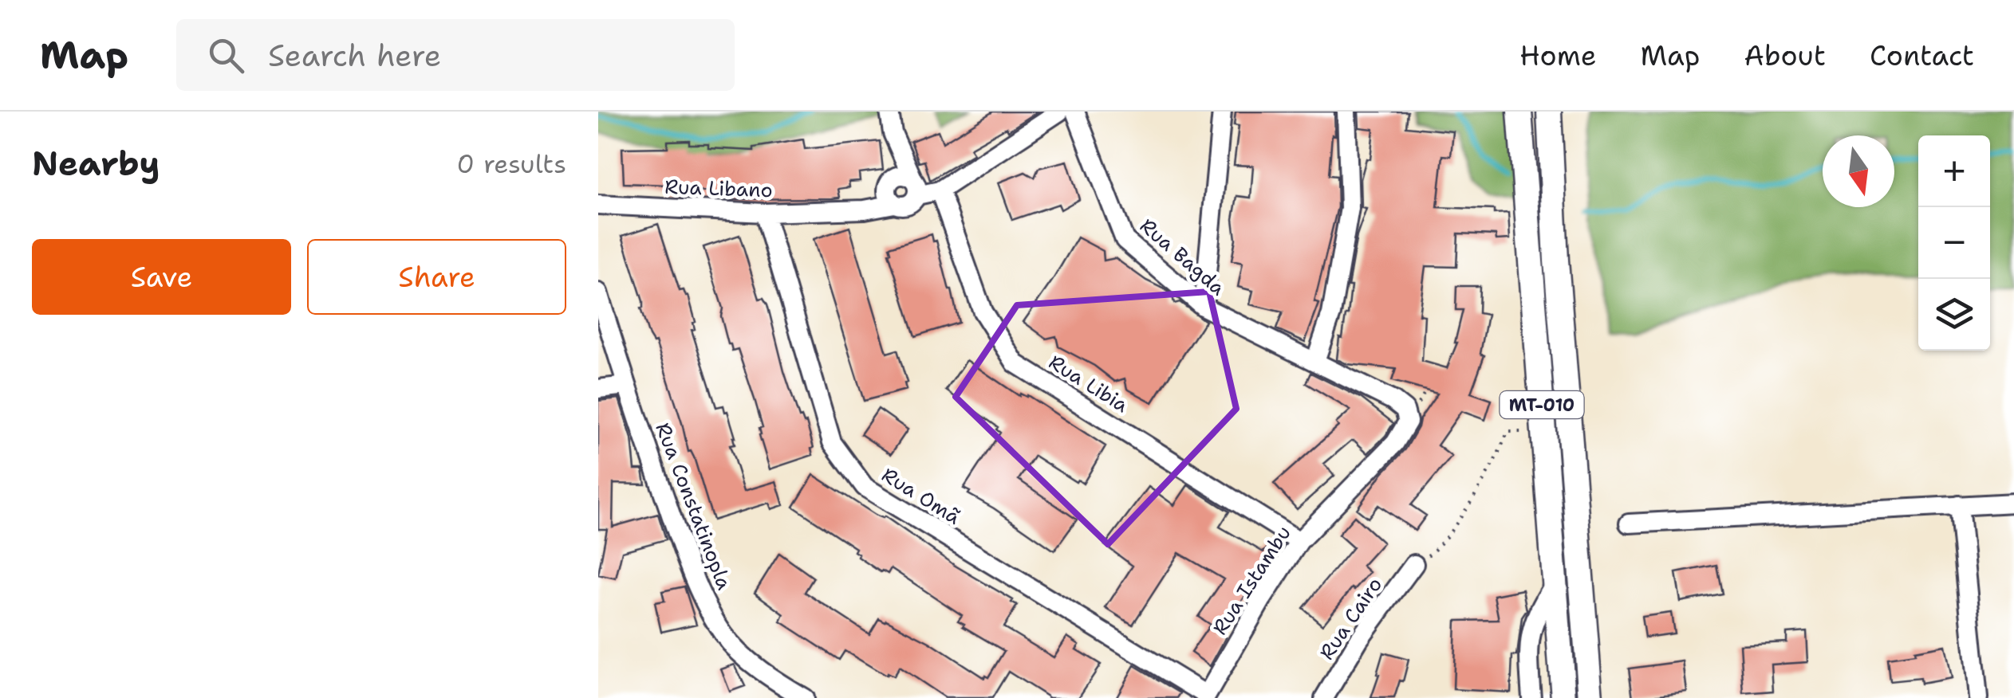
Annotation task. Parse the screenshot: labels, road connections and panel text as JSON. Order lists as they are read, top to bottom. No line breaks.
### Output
{"streets":{"main road":["MT-010"],"street":["Rua Libano","Rua Bagda","Rua Libia","Rua Omã","Rua Constatinopla","Rua Istambu","Rua Cairo"]},"crossings":[["Rua Libano","Rua Libia"],["Rua Libano","Rua Omã"],["Rua Bagda","Rua Istambu"],["Rua Libia","Rua Istambu"],["Rua Omã","Rua Istambu"]],"north":"bottom","page":{"header":"Map","search":"Search here","nav":["Home","Map","About","Contact"],"heading":["Nearby","0 results"],"map_buttons":["+","−"],"buttons":["Save","Share"]}}
